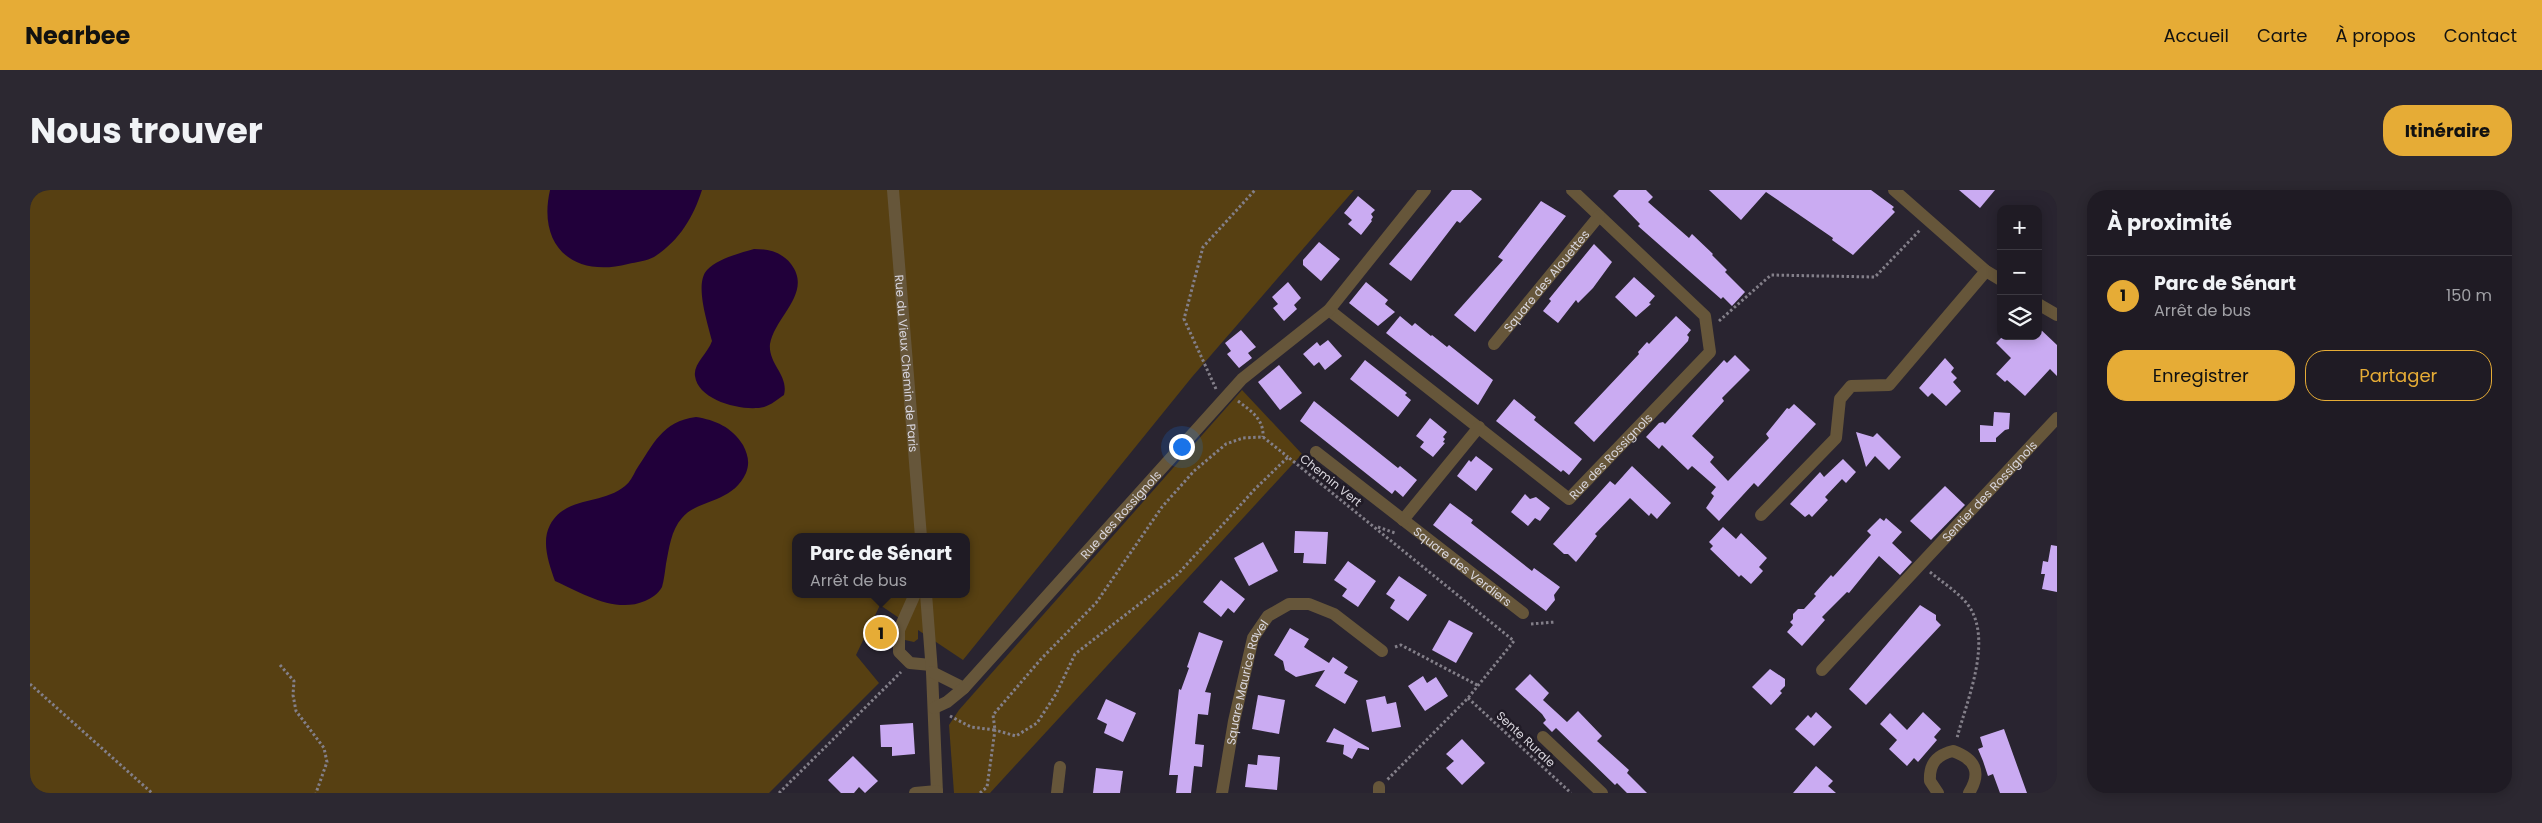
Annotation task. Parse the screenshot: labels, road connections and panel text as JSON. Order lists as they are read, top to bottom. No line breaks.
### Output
{"streets":{"street":["Square des Alouettes","Rue du Vieux Chemin de Paris","Rue des Rossignols","Sentier des Rossignols","Square des Verdiers","Square Maurice Ravel"],"path":["Chemin Vert","Sente Rurale"]},"crossings":[["Square des Alouettes","Rue des Rossignols"],["Rue des Rossignols","Square des Verdiers"],["Chemin Vert","Sente Rurale"]],"page":{"header":"Nearbee","nav":["Accueil","Carte","À propos","Contact"],"title":"Nous trouver","buttons":["Itinéraire",["Enregistrer","Partager"]],"heading":"À proximité","map_buttons":["+","−"],"list":[{"mark":"1","name":"Parc de Sénart","note":"Arrêt de bus","value":"150 m"}],"popup":["Parc de Sénart","Arrêt de bus"],"pins":"1"}}
